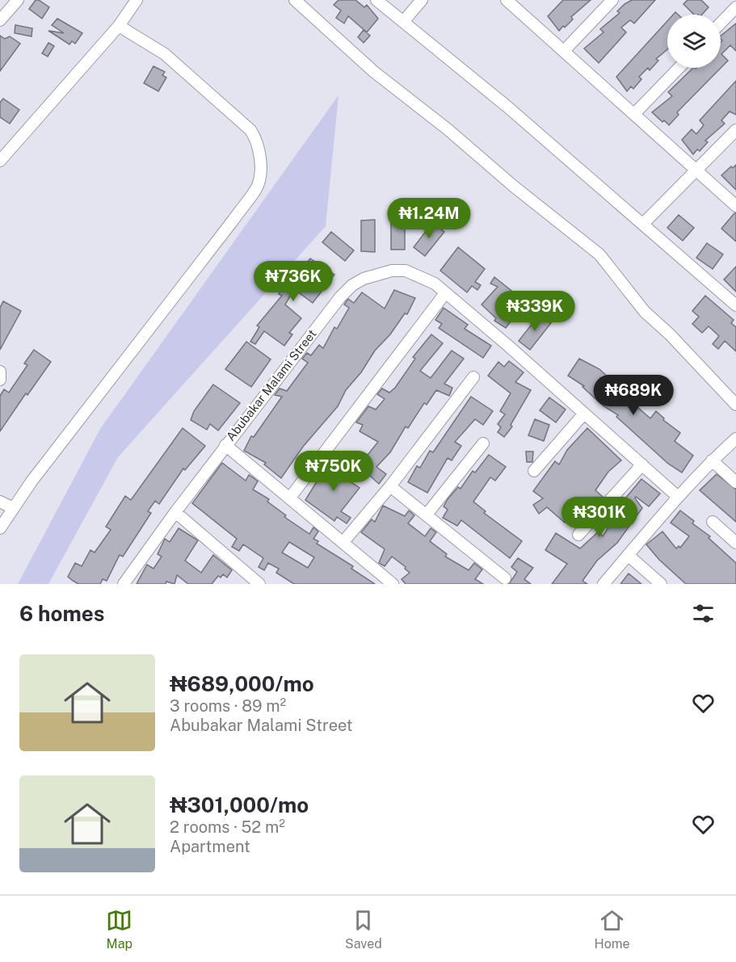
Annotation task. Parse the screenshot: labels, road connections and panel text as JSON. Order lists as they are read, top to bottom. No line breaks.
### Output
{"streets":{"street":["Abubakar Malami Street"]},"page":{"price":["₦1.24M","₦736K","₦339K","₦689K","₦750K","₦301K"],"heading":"6 homes","list":[{"name":"₦689,000/mo","note":"3 rooms · 89 m² · Abubakar Malami Street"},{"name":"₦301,000/mo","note":"2 rooms · 52 m² · Apartment"}],"tabs":["Map","Saved","Home"]}}
